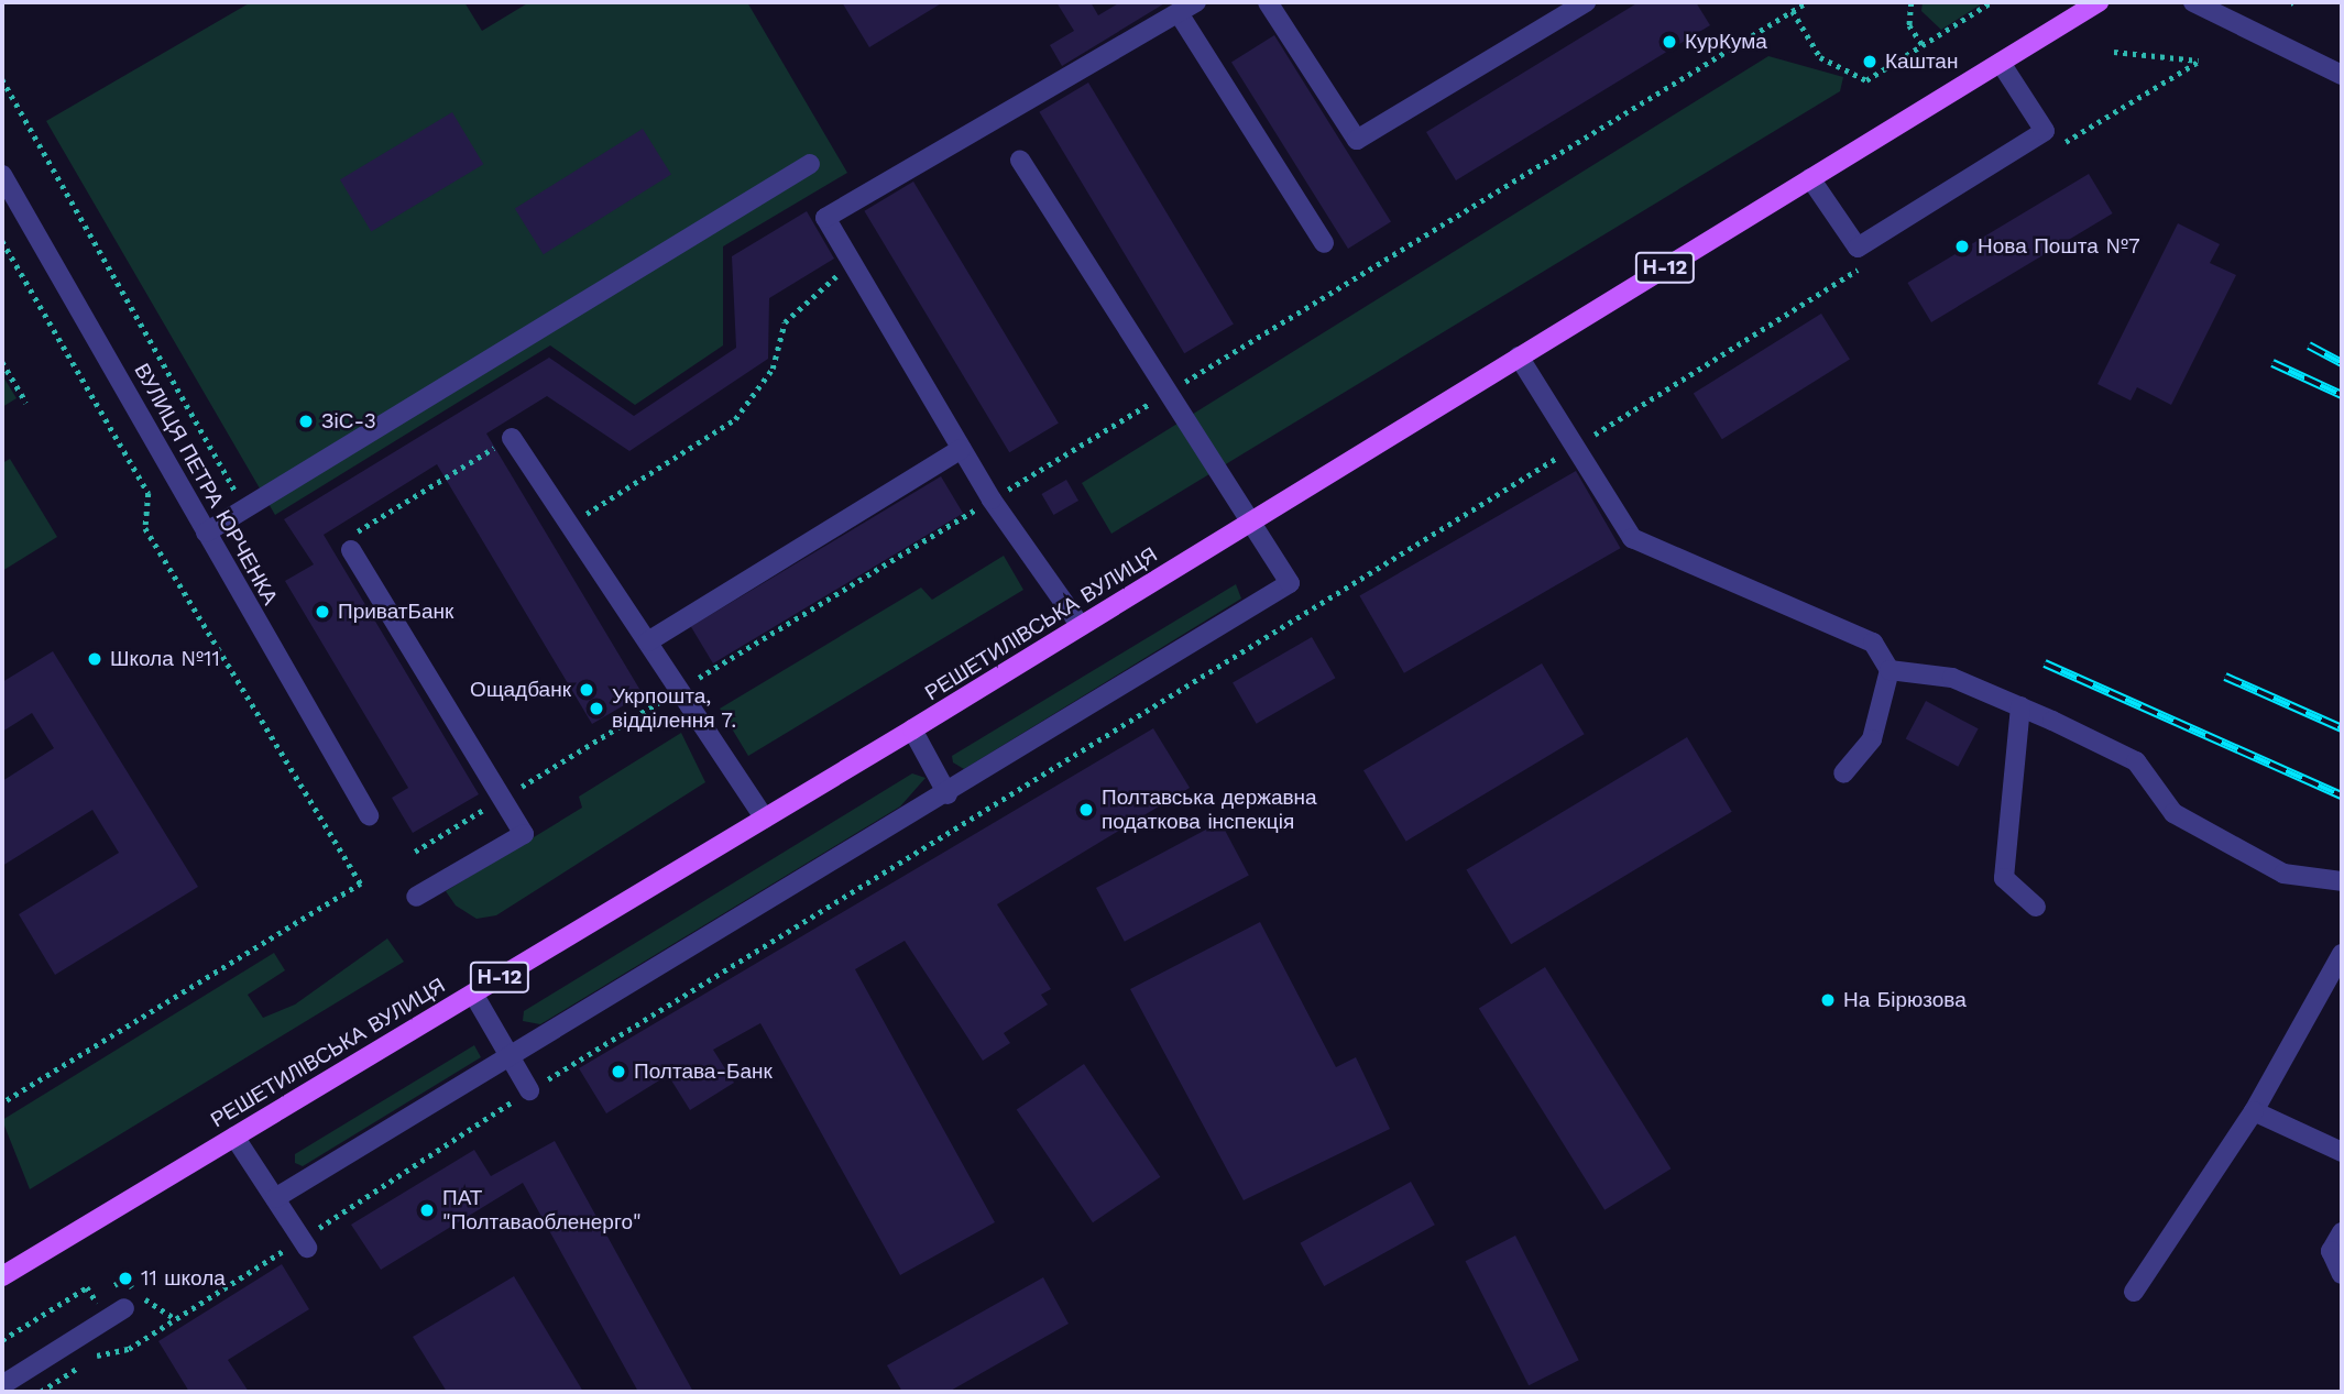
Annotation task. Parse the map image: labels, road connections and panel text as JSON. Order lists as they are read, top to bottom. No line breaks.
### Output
{"streets":{"main road":["Н-12","РЕШЕТИЛІВСЬКА ВУЛИЦЯ"],"street":["ВУЛИЦЯ ПЕТРА ЮРЧЕНКА"]},"places":["КурКума","Каштан","Нова Пошта №7","ЗіС-3","ПриватБанк","Школа №11","Ощадбанк","Укрпошта, відділення 7.","Полтавська державна податкова інспекція","На Бірюзова","Полтава-Банк","ПАТ \"Полтаваобленерго\"","11 школа"]}
